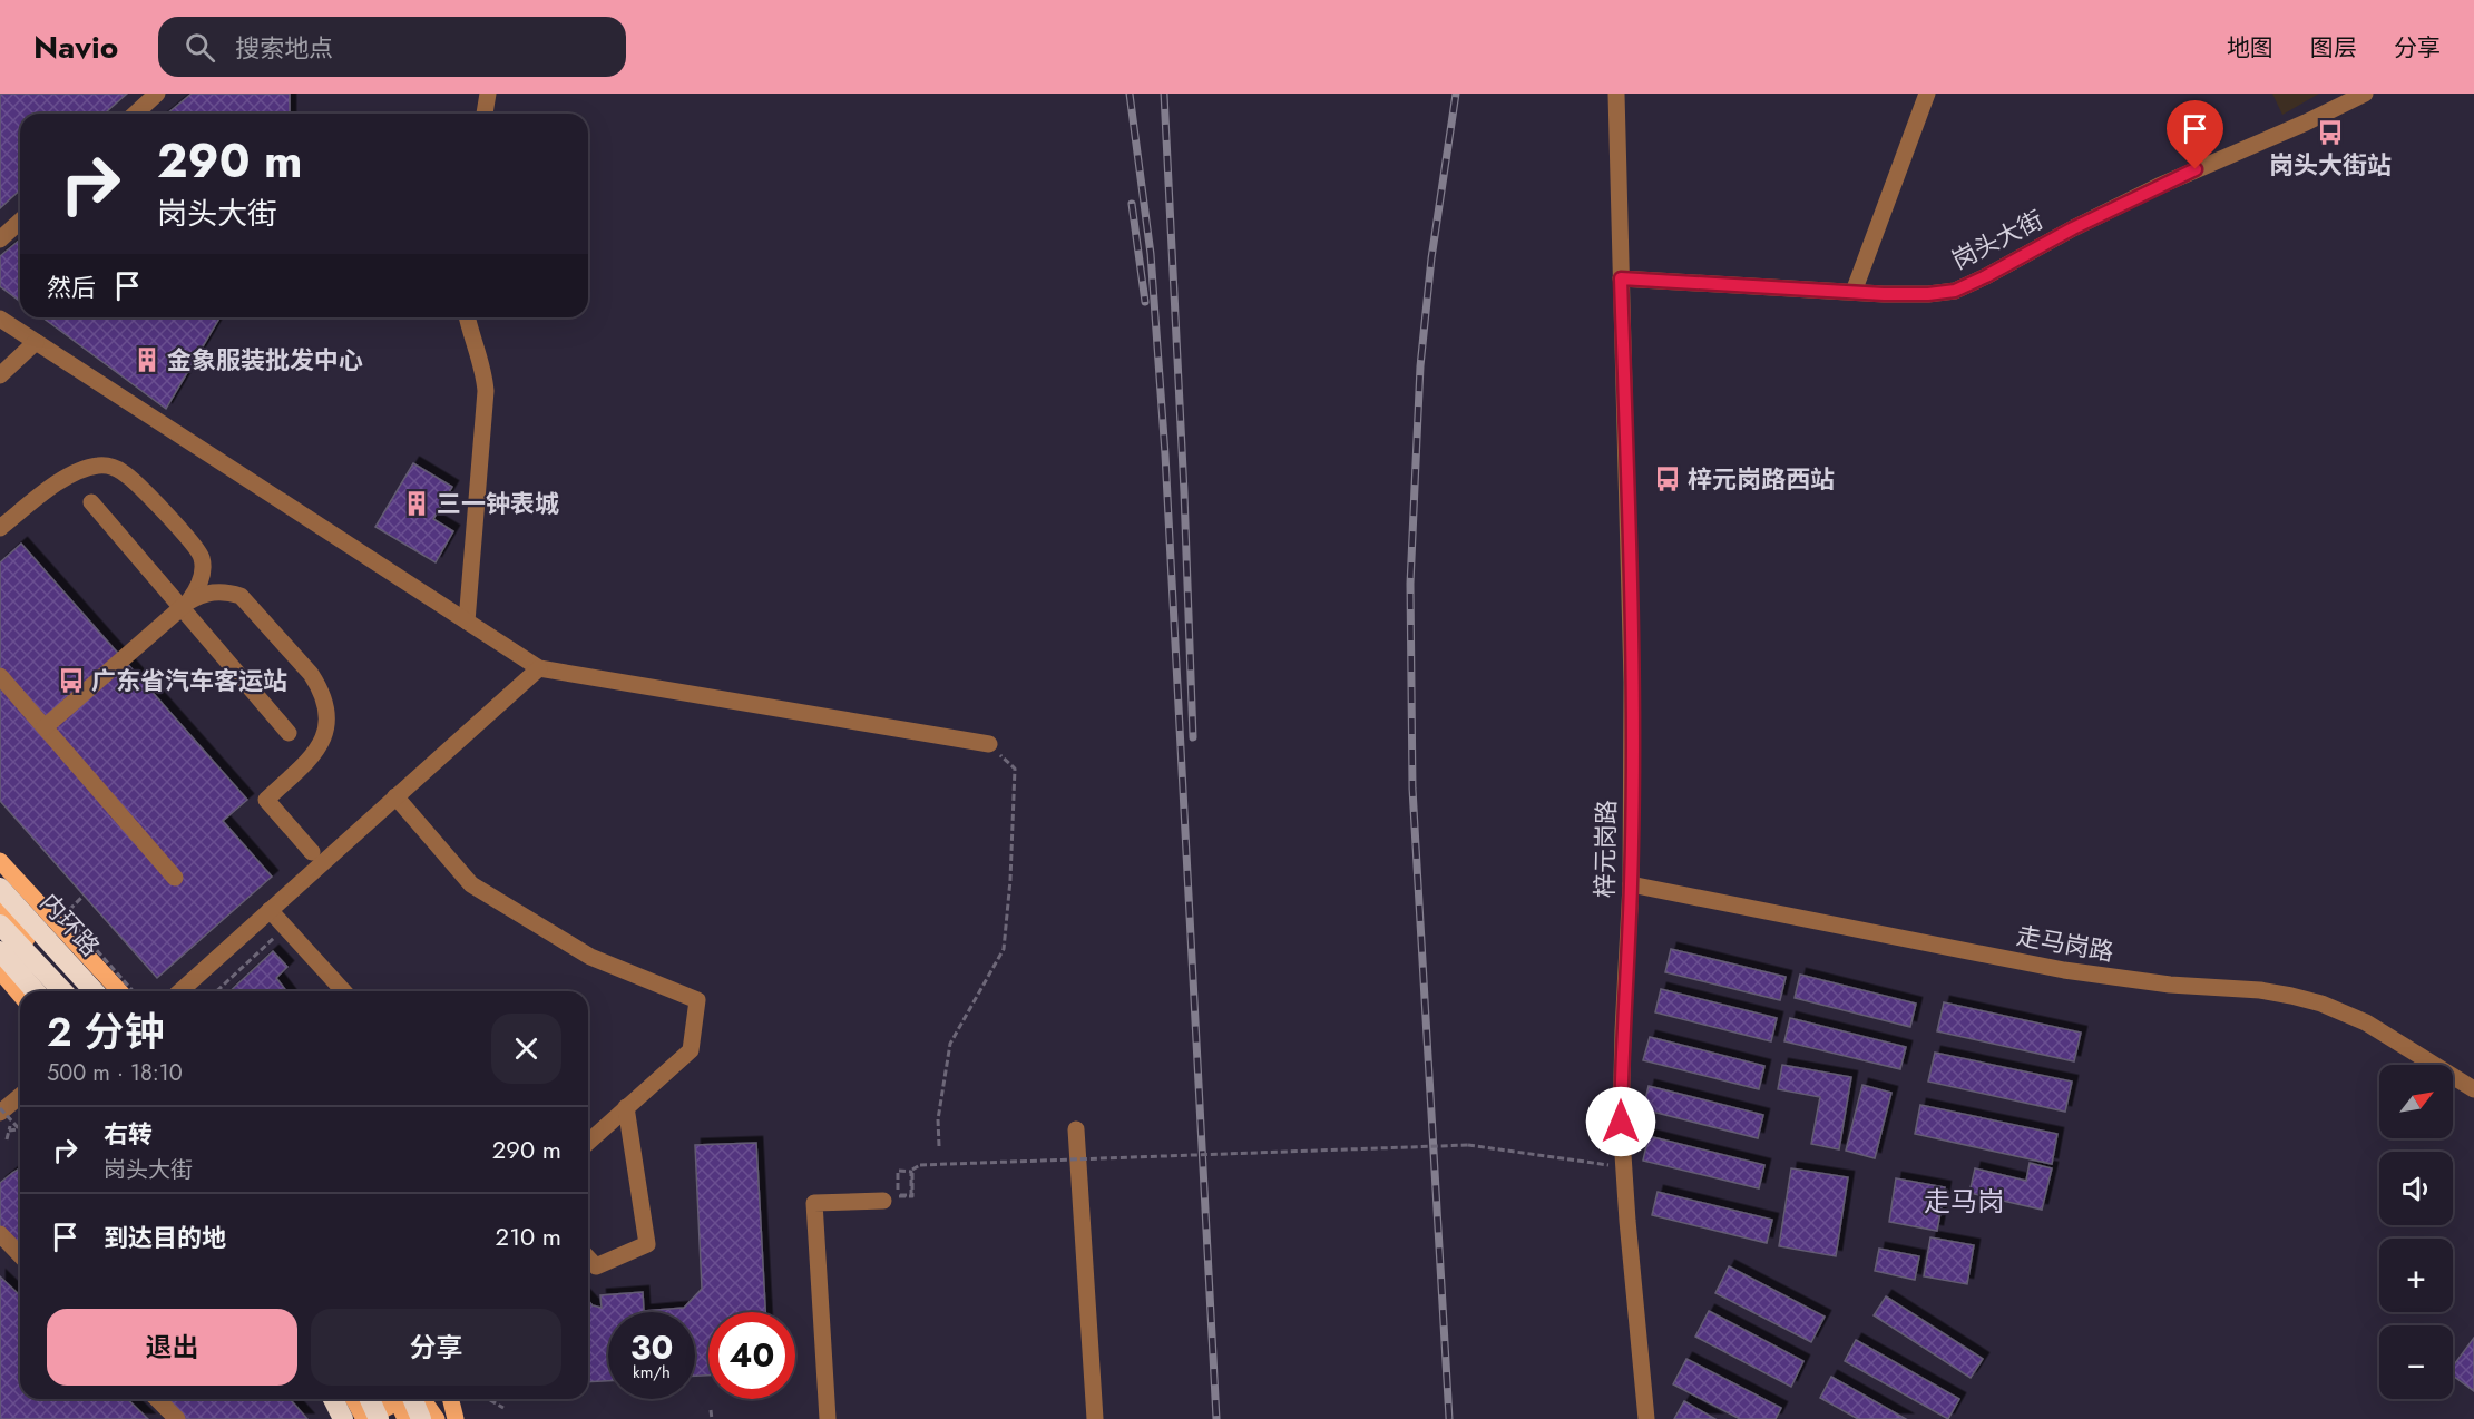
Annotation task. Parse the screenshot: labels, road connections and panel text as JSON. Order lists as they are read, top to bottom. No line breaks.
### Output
{"streets":{"highway":["内环路"],"street":["岗头大街","梓元岗路","走马岗路"]},"crossings":[["岗头大街","梓元岗路"],["梓元岗路","走马岗路"]],"districts":["走马岗"],"places":{"bus stop":["岗头大街站","梓元岗路西站","广东省汽车客运站"],"building":["金象服装批发中心","三一钟表城"]},"north":"top right","page":{"header":"Navio","search":"搜索地点","nav":["地图","图层","分享"],"turn":["290 m","岗头大街"],"then":"然后","heading":["2 分钟","500 m · 18:10"],"map_buttons":["+","−"],"list":[{"name":"右转","note":"岗头大街","value":"290 m"},{"name":"到达目的地","value":"210 m"}],"buttons":["退出","分享"],"speed":"30 km/h","limit":"40"}}
